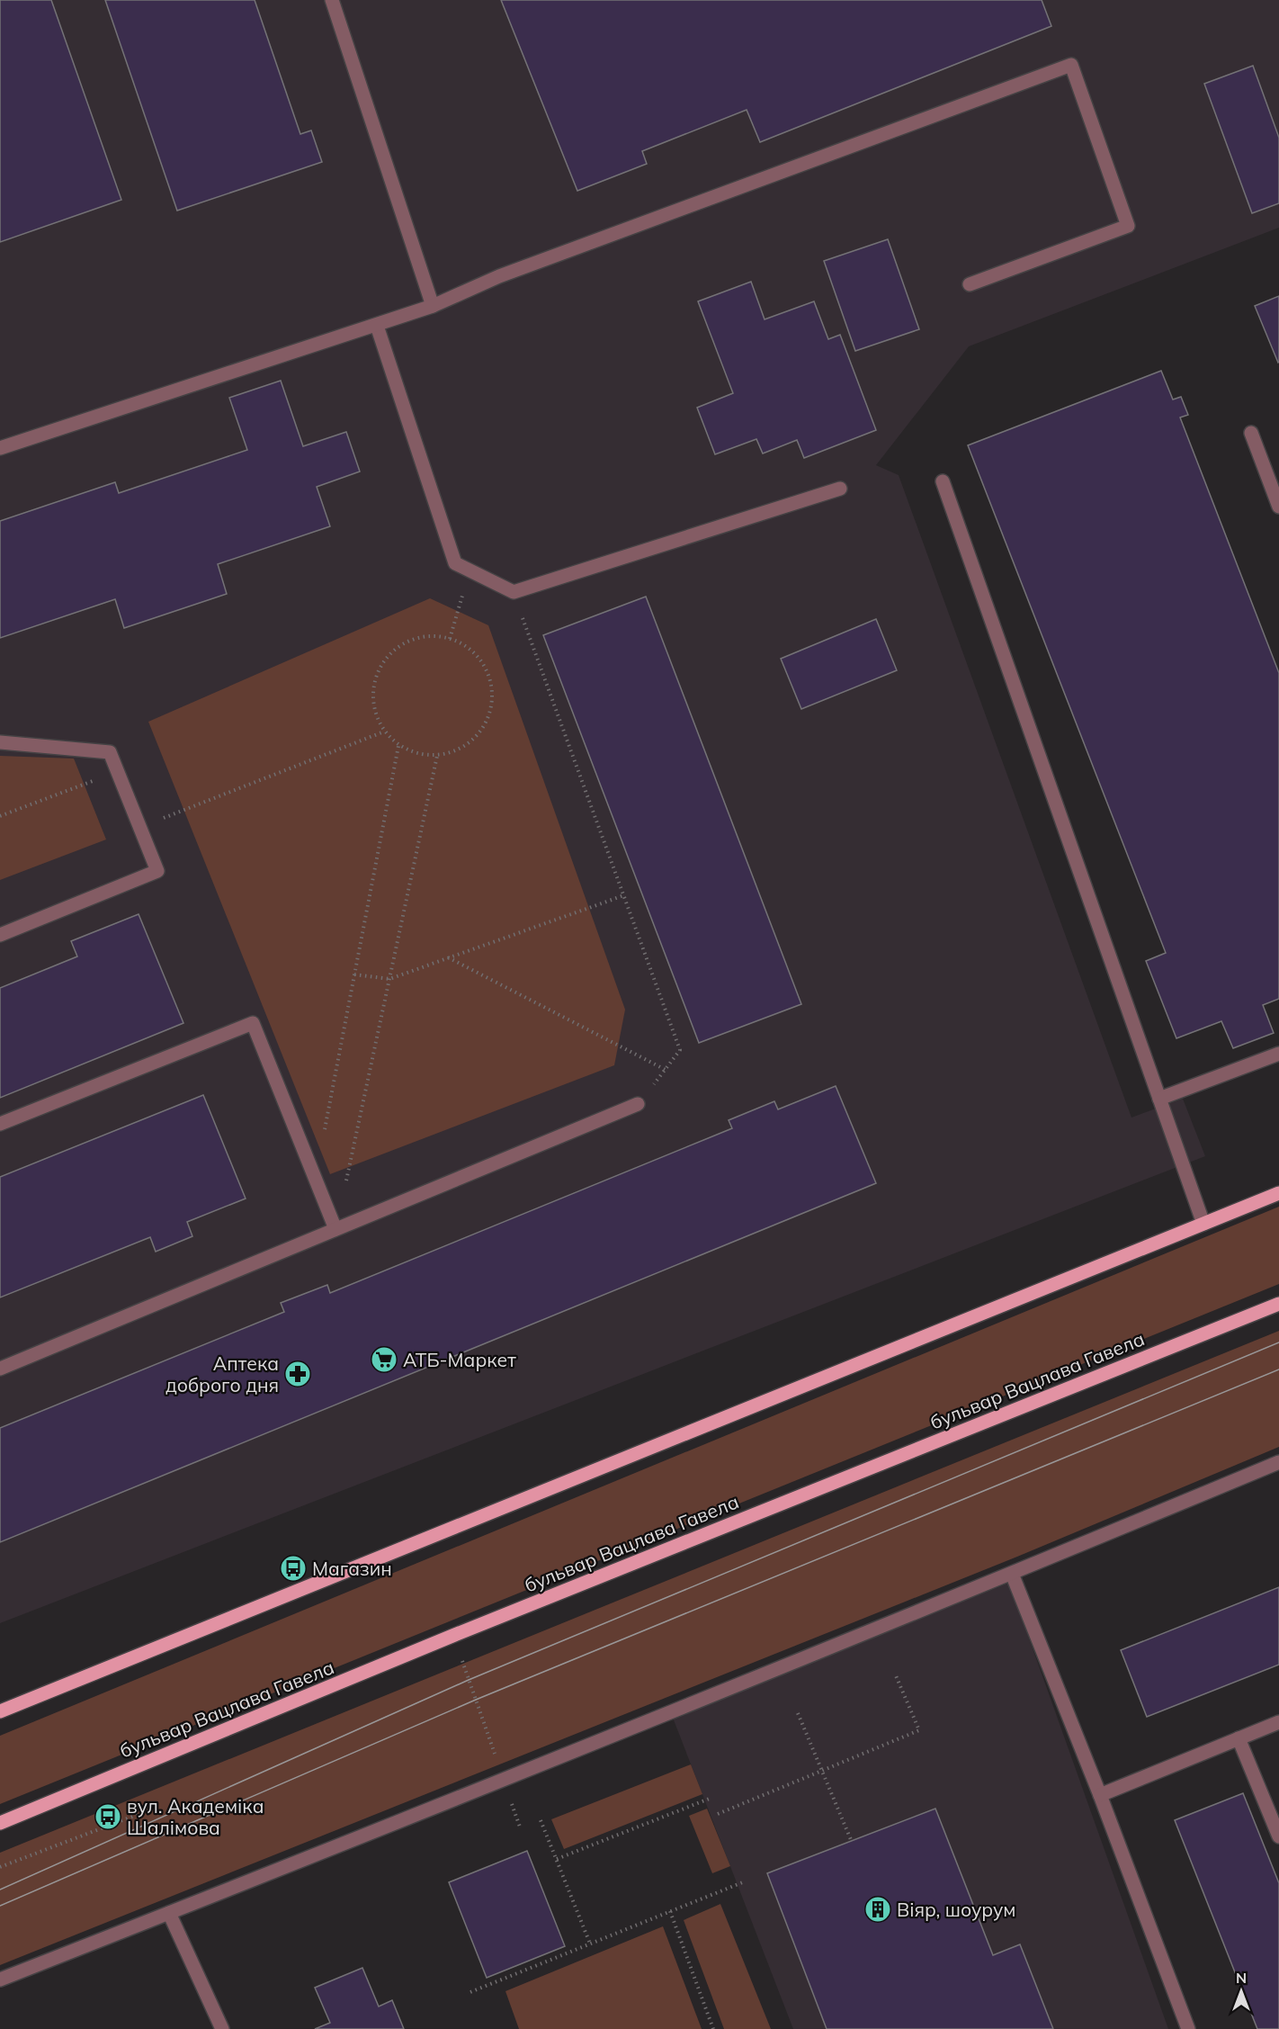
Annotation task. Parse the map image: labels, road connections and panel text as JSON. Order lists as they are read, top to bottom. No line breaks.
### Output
{"streets":{"main road":["бульвар Вацлава Гавела"]},"places":{"supermarket":["АТБ-Маркет"],"pharmacy":["Аптека доброго дня"],"bus stop":["Магазин","вул. Академіка Шалімова"],"building":["Віяр, шоурум"]},"north":"top"}
